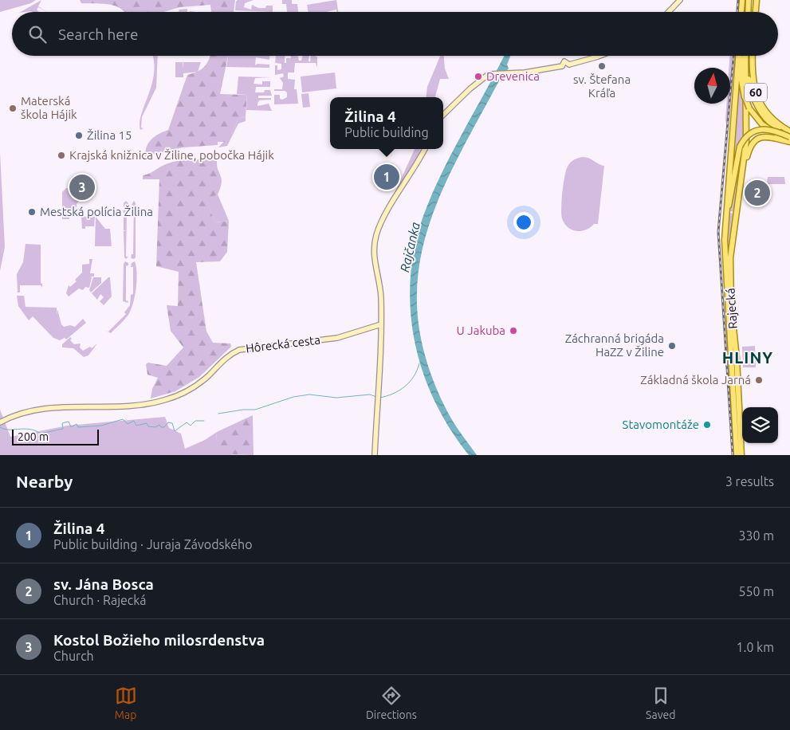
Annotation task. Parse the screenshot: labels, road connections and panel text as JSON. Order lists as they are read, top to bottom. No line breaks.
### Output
{"streets":{"main road":["60","Rajecká"],"street":["Hôrecká cesta"]},"districts":["HLINY"],"water":["Rajčanka"],"places":["sv. Štefana Kráľa","Drevenica","Materská škola Hájik","Žilina 15","Krajská knižnica v Žiline, pobočka Hájik","Mestská polícia Žilina","U Jakuba","Záchranná brigáda HaZZ v Žiline","Základná škola Jarná","Stavomontáže"],"scale_bar":"200 m","north":"top","page":{"search":"Search here","popup":["Žilina 4","Public building"],"pins":["1","3","2"],"scale":"200 m","heading":["Nearby","3 results"],"list":[{"mark":"1","name":"Žilina 4","note":"Public building · Juraja Závodského","value":"330 m"},{"mark":"2","name":"sv. Jána Bosca","note":"Church · Rajecká","value":"550 m"},{"mark":"3","name":"Kostol Božieho milosrdenstva","note":"Church","value":"1.0 km"}],"nav":["Map","Directions","Saved"]}}
